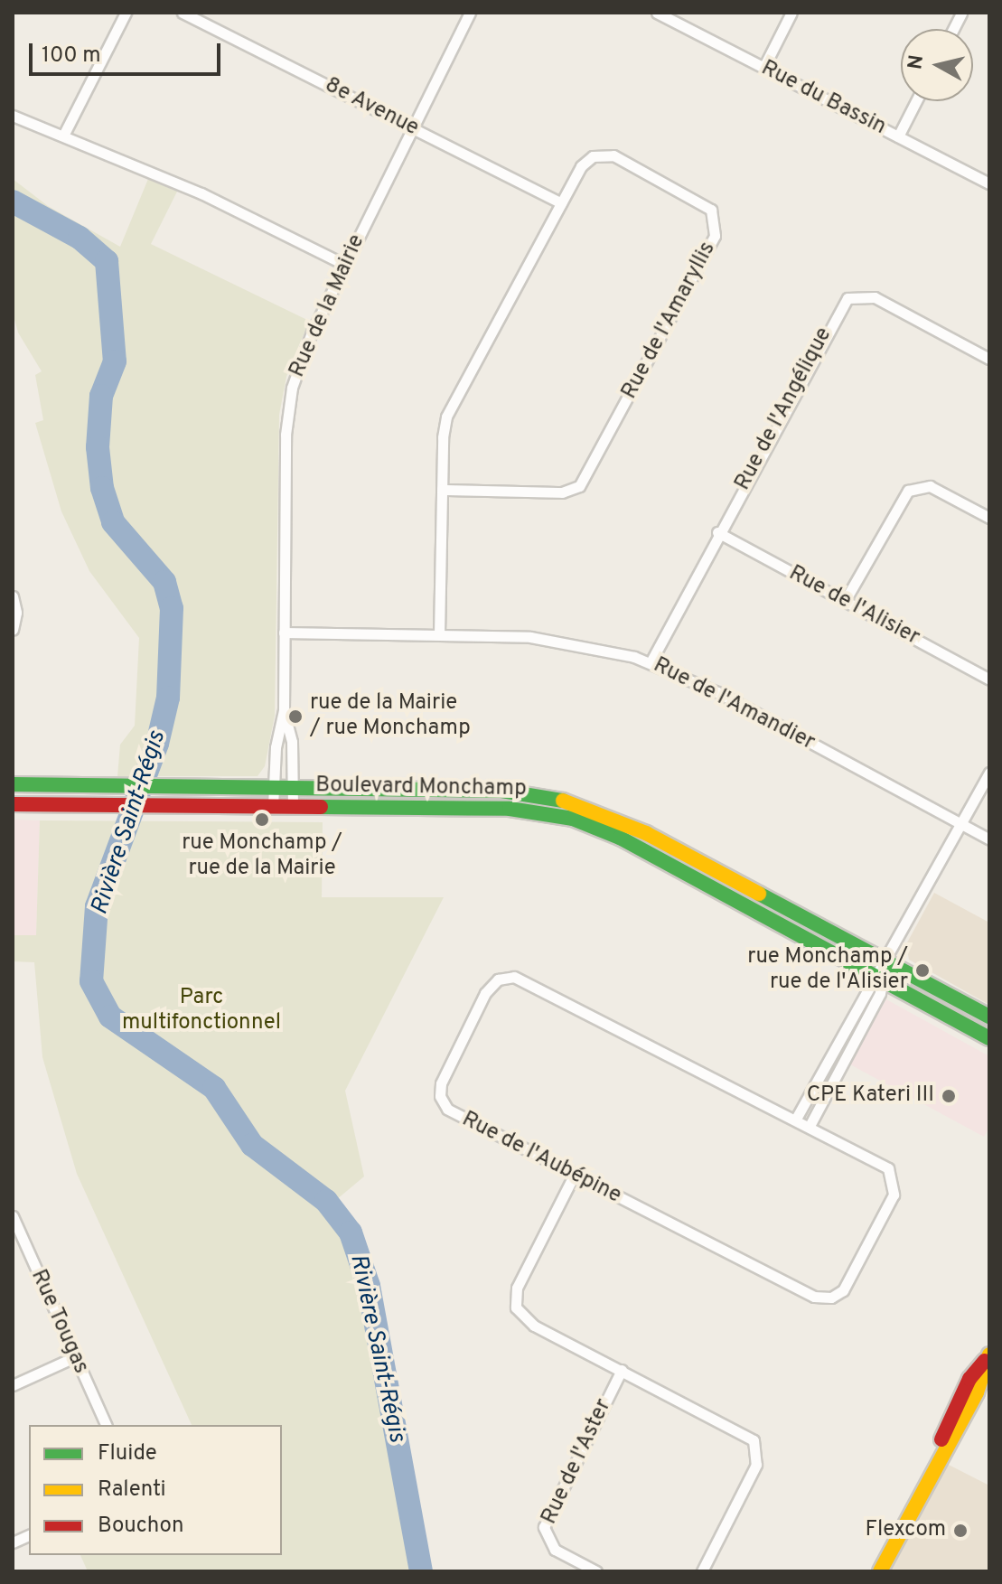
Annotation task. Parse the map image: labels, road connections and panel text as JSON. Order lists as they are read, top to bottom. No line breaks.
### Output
{"streets":{"street":["Rue du Bassin","8e Avenue","Rue de la Mairie","Rue de l'Amaryllis","Rue de l'Angélique","Rue de l'Alisier","Rue de l'Amandier","Boulevard Monchamp","Rue de l'Aubépine","Rue Tougas","Rue de l'Aster"]},"crossings":[["8e Avenue","Rue de la Mairie"],["8e Avenue","Rue de l'Amaryllis"],["Rue de la Mairie","Rue de l'Amandier"],["Rue de la Mairie","Boulevard Monchamp"],["Rue de l'Amaryllis","Rue de l'Amandier"],["Rue de l'Angélique","Rue de l'Alisier"],["Rue de l'Angélique","Rue de l'Amandier"]],"water":["Rivière Saint-Régis"],"parks":["Parc multifonctionnel"],"places":["rue de la Mairie / rue Monchamp","rue Monchamp / rue de la Mairie","rue Monchamp / rue de l'Alisier","CPE Kateri III","Flexcom"],"legend":["Fluide","Ralenti","Bouchon"],"scale_bar":"100 m","north":"left"}
